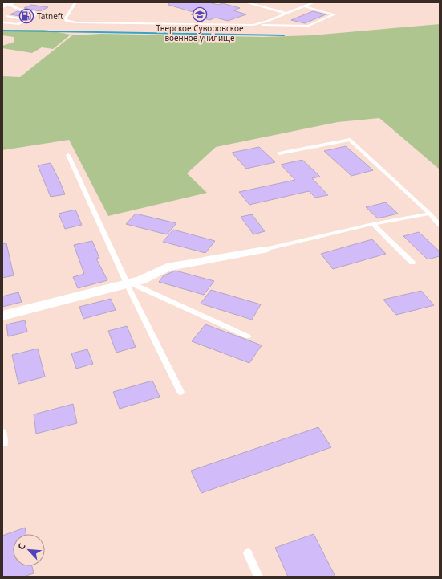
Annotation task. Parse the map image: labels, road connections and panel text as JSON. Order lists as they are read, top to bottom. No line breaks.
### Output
{"places":{"school or university":["Тверское Суворовское военное училище"],"fuel station":["Tatneft"]},"north":"top left"}
